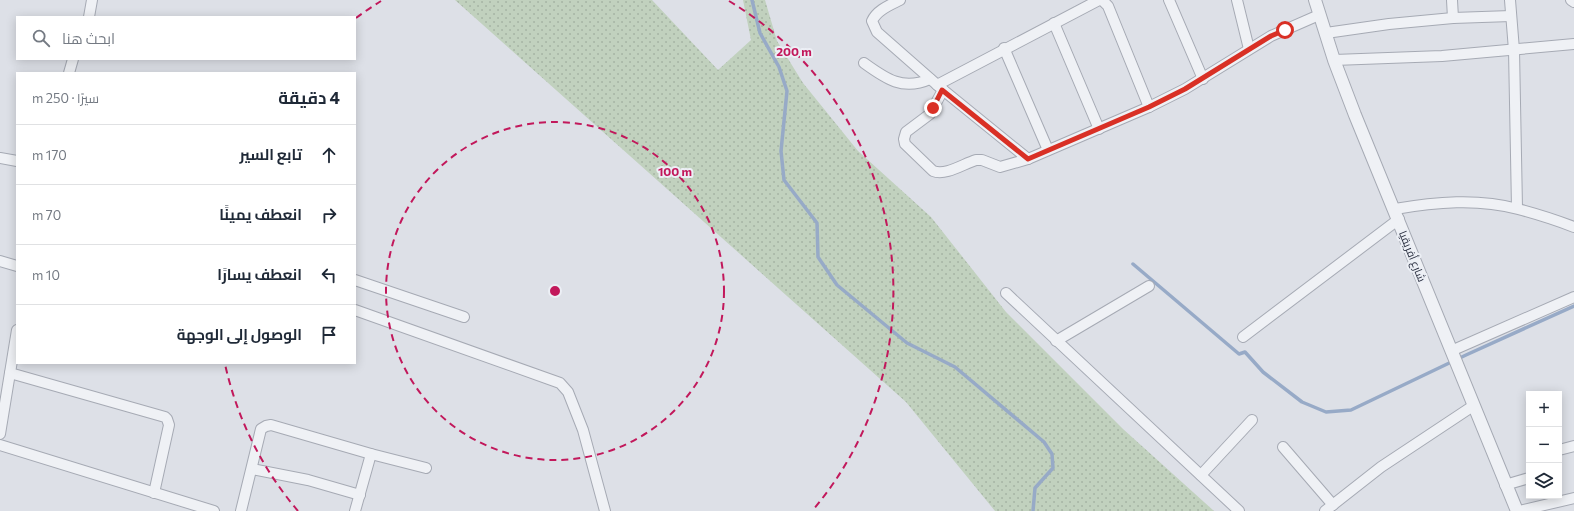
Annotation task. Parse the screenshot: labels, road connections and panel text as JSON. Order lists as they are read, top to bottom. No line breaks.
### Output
{"streets":{"street":["شارع أفريقيا"]},"page":{"search":"ابحث هنا","heading":["4 دقيقة","سيرًا · 250 m"],"list":[["تابع السير","170 m"],["انعطف يمينًا","70 m"],["انعطف يسارًا","10 m"],"الوصول إلى الوجهة"],"map_buttons":["+","−"]},"rings":["200 m","100 m"]}
